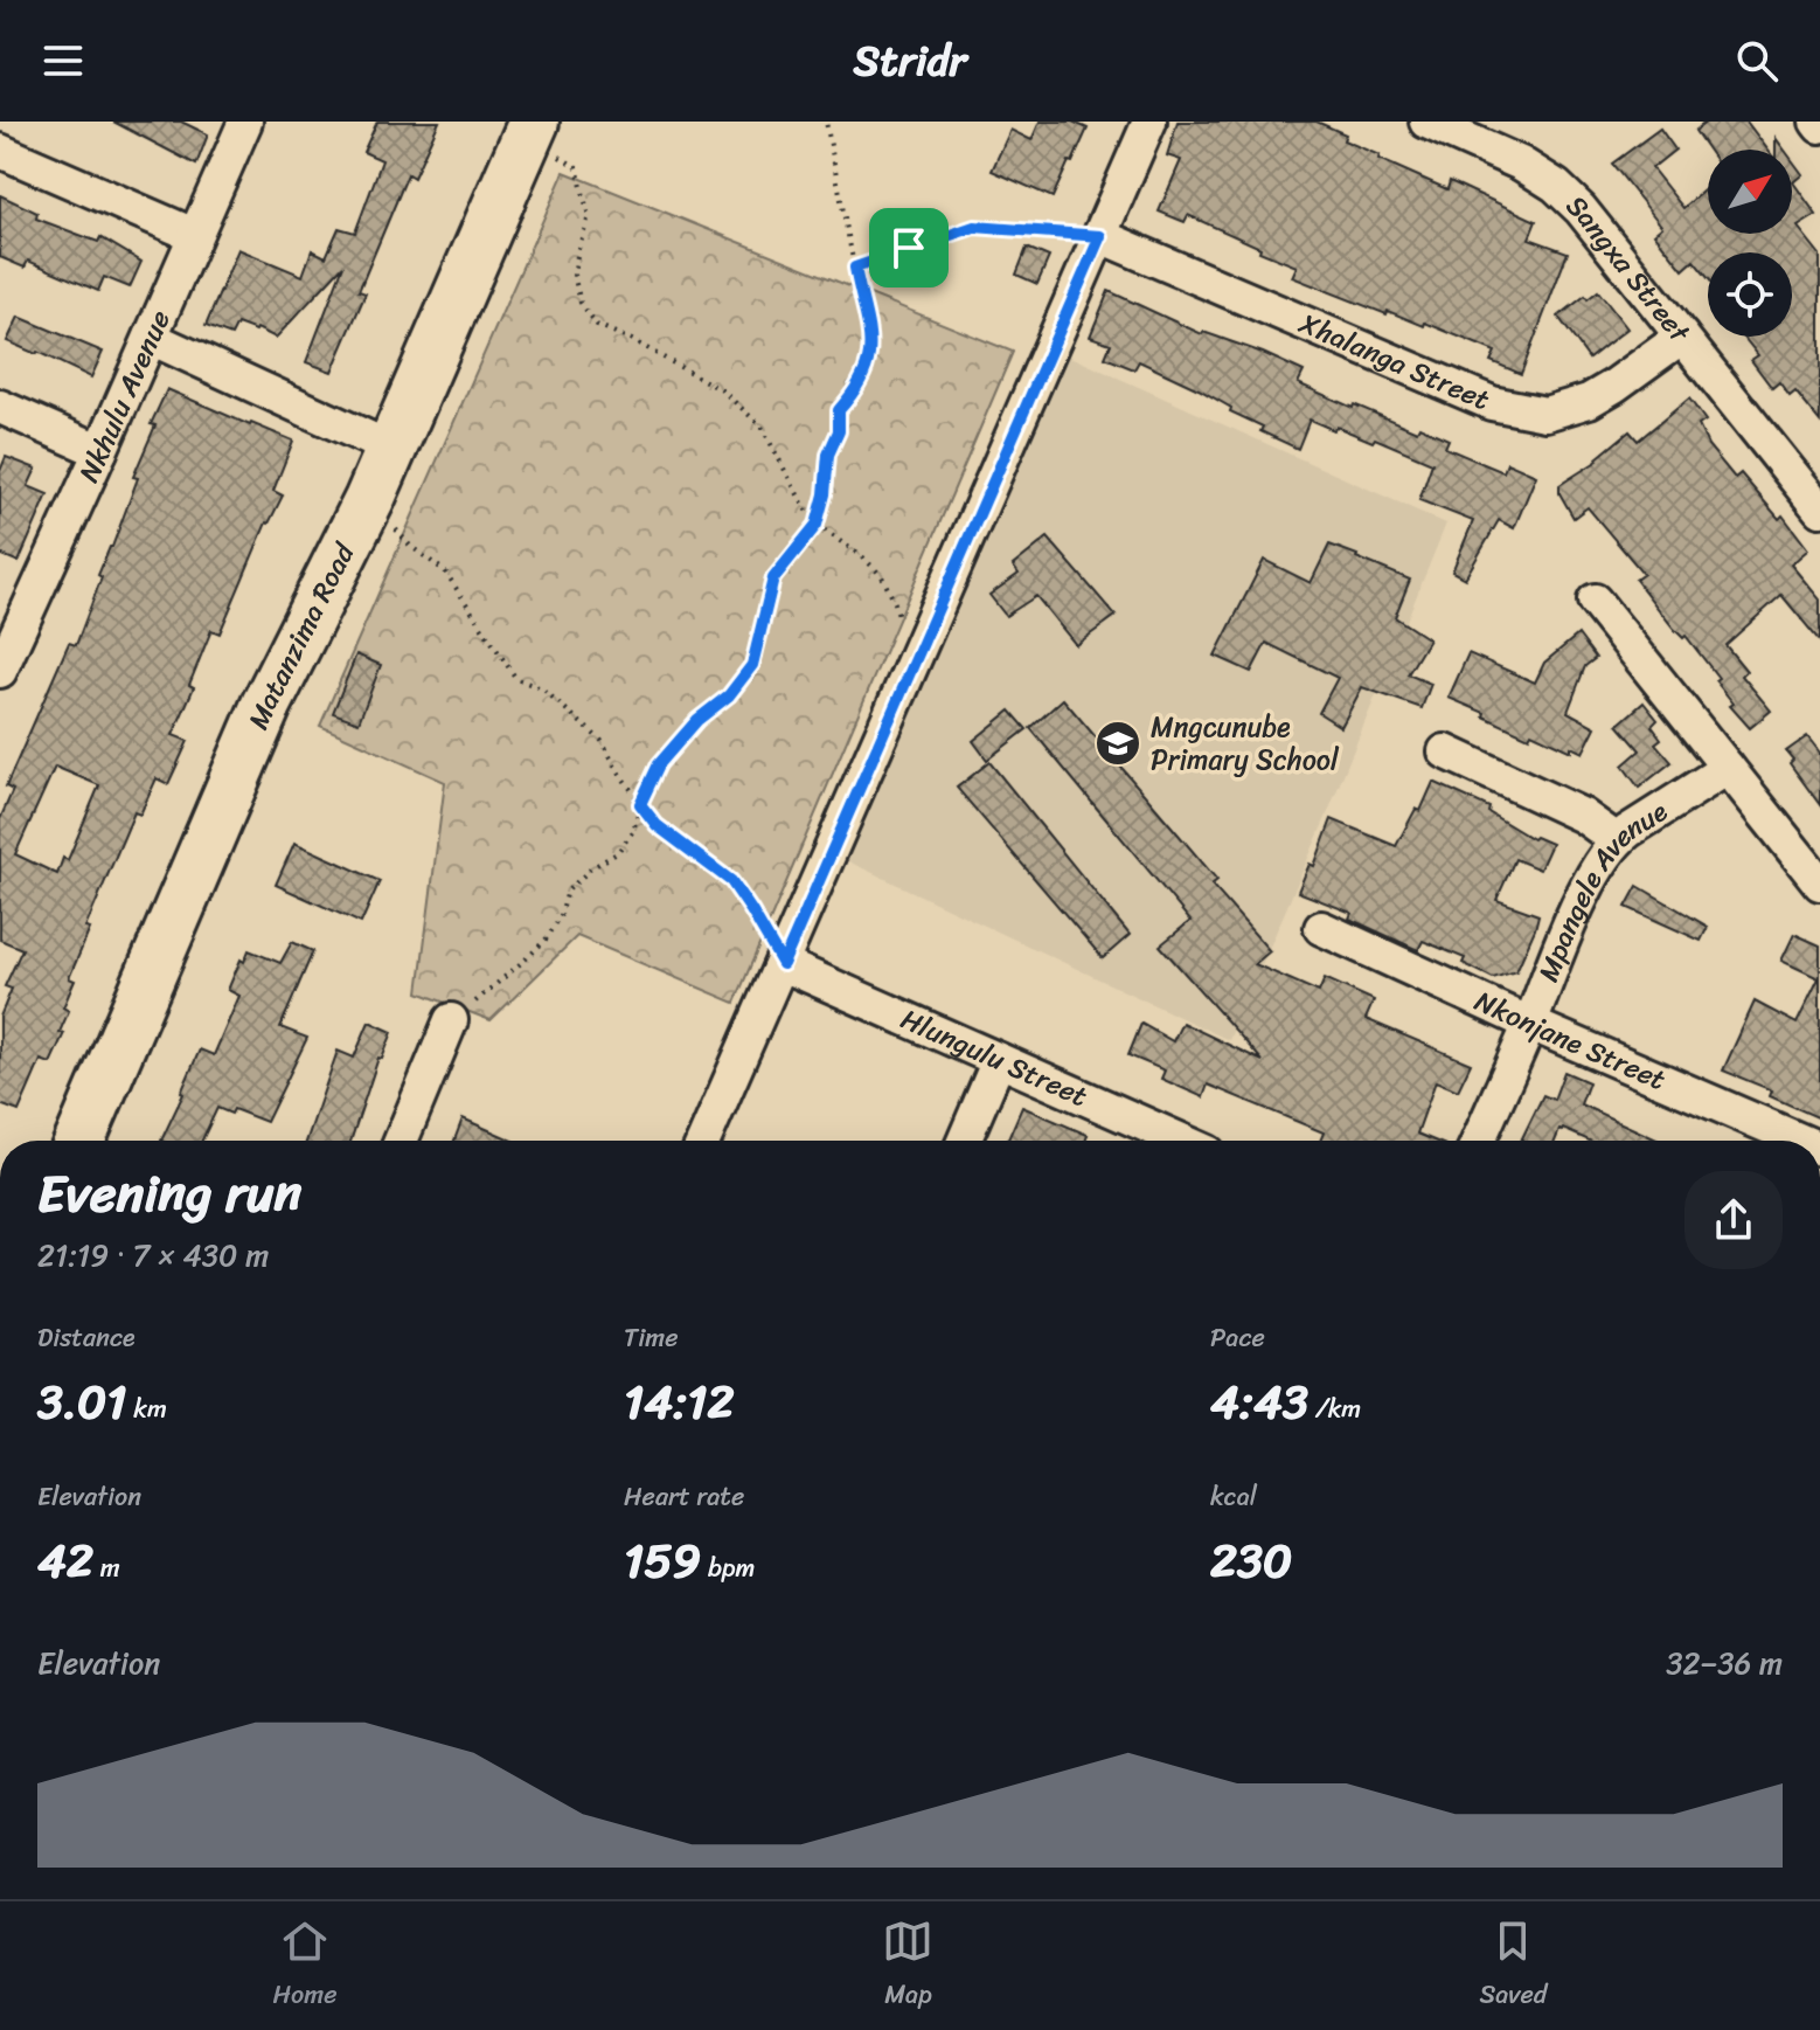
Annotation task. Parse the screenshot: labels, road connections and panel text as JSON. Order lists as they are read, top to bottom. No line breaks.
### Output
{"streets":{"street":["Sangxa Street","Xhalanga Street","Nkhulu Avenue","Matanzima Road","Mpangele Avenue","Nkonjane Street","Hlungulu Street"]},"crossings":[["Sangxa Street","Xhalanga Street"],["Mpangele Avenue","Nkonjane Street"]],"places":{"school or university":["Mngcunube Primary School"]},"north":"top right","page":{"header":"Stridr","heading":["Evening run","21:19 · 7 × 430 m"],"stats":[["Distance","3.01 km"],["Time","14:12"],["Pace","4:43 /km"],["Elevation","42 m"],["Heart rate","159 bpm"],["kcal","230"]],"chart":["Elevation","32–36 m"],"tabs":["Home","Map","Saved"]}}
